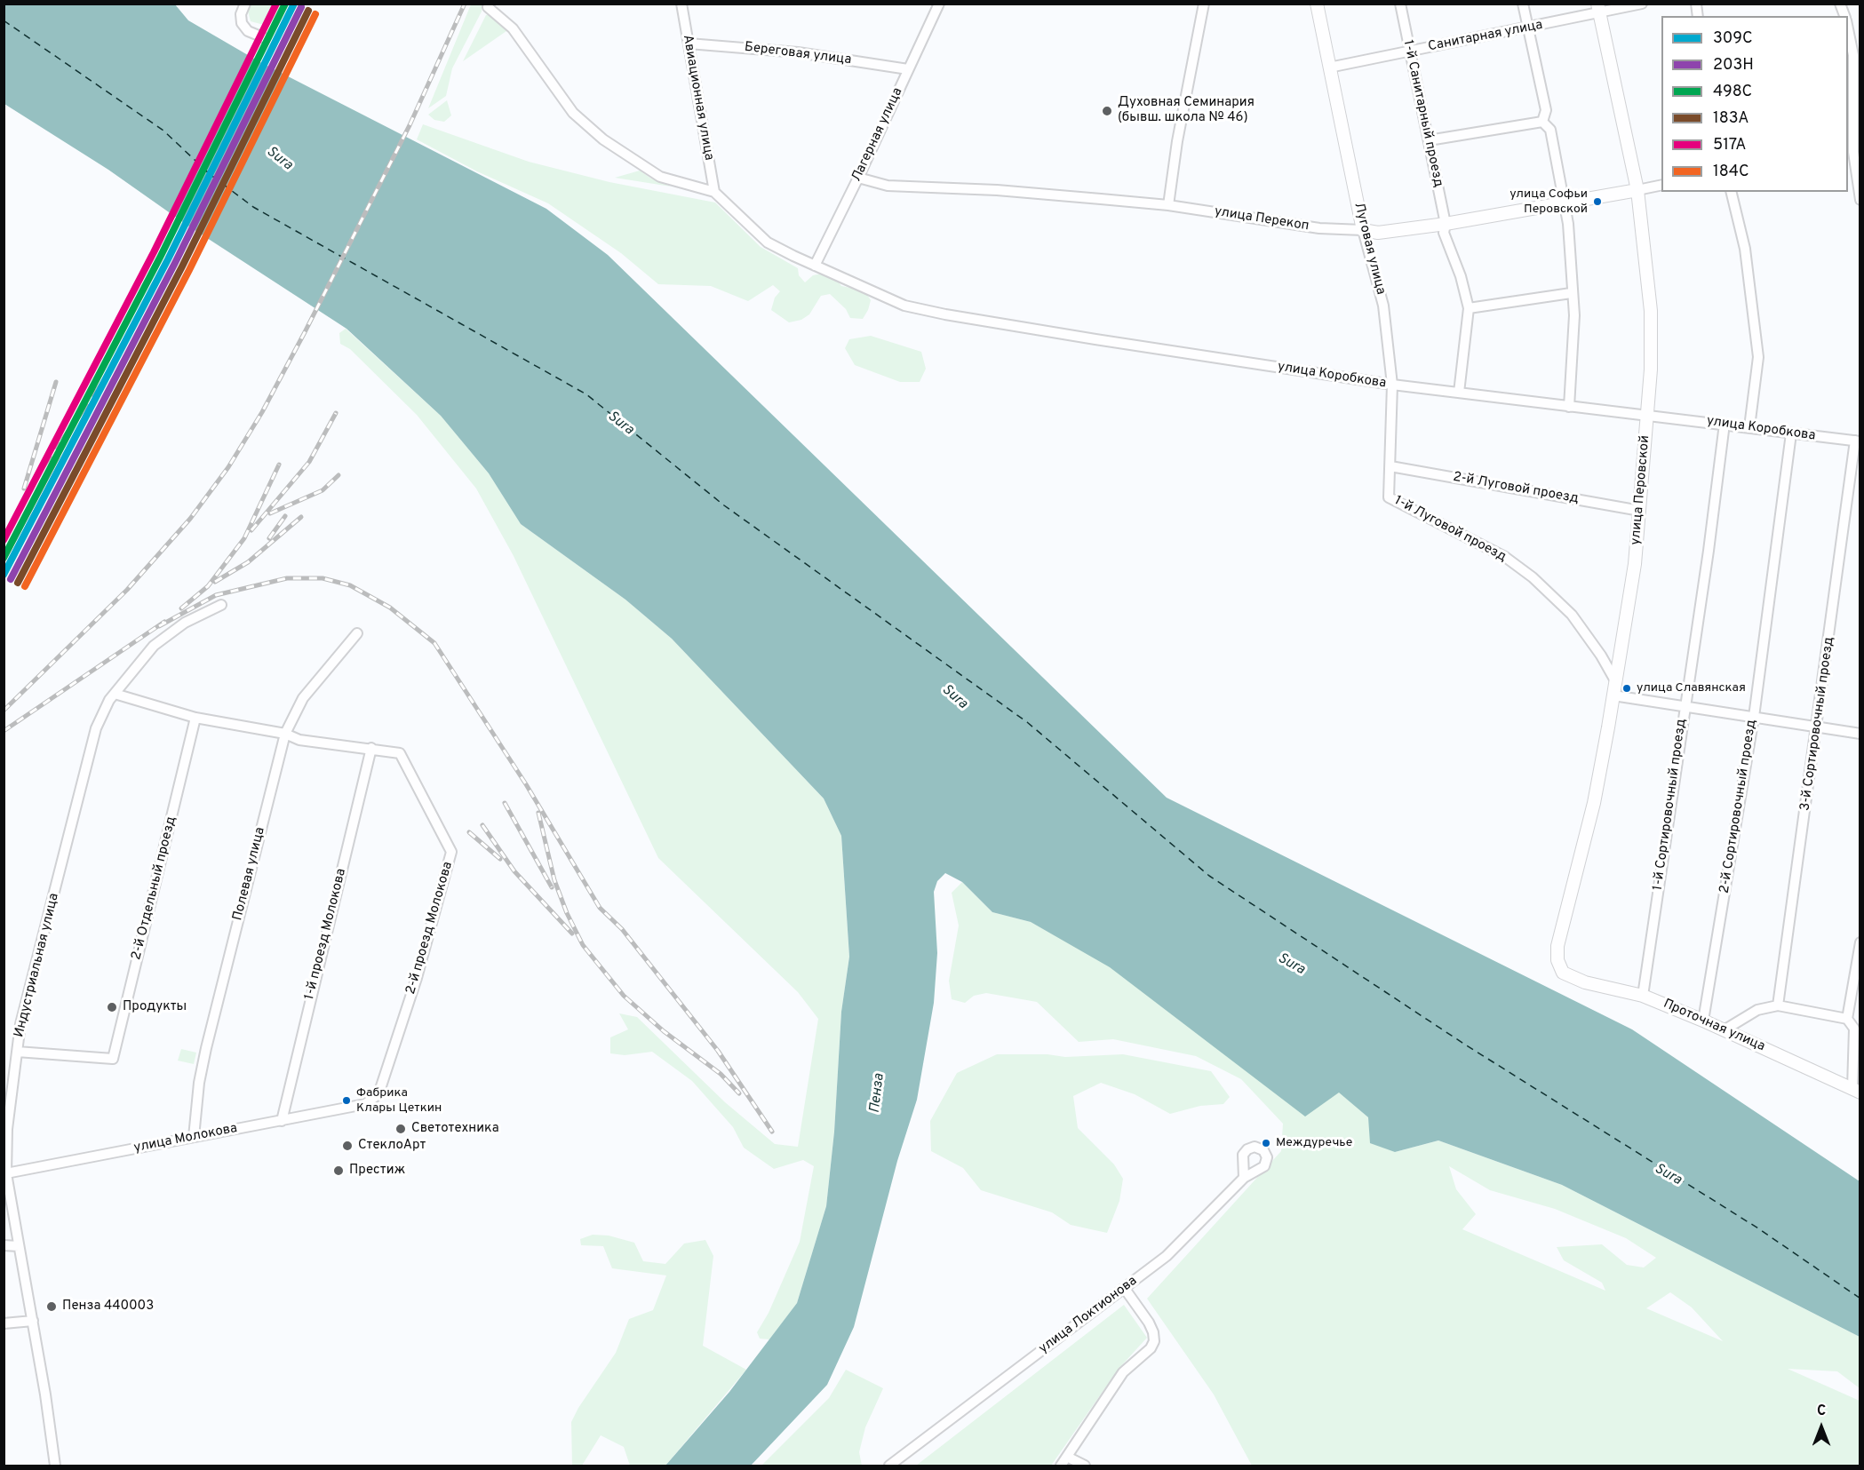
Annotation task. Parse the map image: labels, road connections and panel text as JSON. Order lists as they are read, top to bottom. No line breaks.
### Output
{"streets":{"main road":["улица Перекоп","Луговая улица","улица Перовской","Проточная улица"],"street":["Санитарная улица","Береговая улица","Авиационная улица","1-й Санитарный проезд","Лагерная улица","улица Коробкова","2-й Луговой проезд","1-й Луговой проезд","3-й Сортировочный проезд","1-й Сортировочный проезд","2-й Сортировочный проезд","Полевая улица","2-й Отдельный проезд","2-й проезд Молокова","1-й проезд Молокова","Индустриальная улица","улица Молокова","улица Локтионова"]},"crossings":[["Санитарная улица","1-й Санитарный проезд"],["Санитарная улица","Луговая улица"],["Санитарная улица","улица Перовской"],["Береговая улица","Авиационная улица"],["Береговая улица","Лагерная улица"],["Авиационная улица","улица Коробкова"],["1-й Санитарный проезд","улица Перекоп"],["Лагерная улица","улица Перекоп"],["Лагерная улица","улица Коробкова"],["улица Перекоп","Луговая улица"],["улица Перекоп","улица Перовской"],["Луговая улица","улица Коробкова"],["Луговая улица","2-й Луговой проезд"],["Луговая улица","1-й Луговой проезд"],["улица Коробкова","улица Перовской"],["улица Коробкова","3-й Сортировочный проезд"],["улица Коробкова","1-й Сортировочный проезд"],["улица Коробкова","2-й Сортировочный проезд"],["2-й Луговой проезд","улица Перовской"],["улица Перовской","1-й Луговой проезд"],["улица Перовской","Проточная улица"],["1-й Сортировочный проезд","Проточная улица"],["2-й Сортировочный проезд","Проточная улица"],["Полевая улица","улица Молокова"],["2-й Отдельный проезд","Индустриальная улица"],["2-й проезд Молокова","1-й проезд Молокова"],["2-й проезд Молокова","улица Молокова"],["1-й проезд Молокова","улица Молокова"],["Индустриальная улица","улица Молокова"]],"water":["Sura","Пенза"],"places":["Духовная Семинария (бывш. школа № 46)","улица Софьи Перовской","улица Славянская","Продукты","Фабрика Клары Цеткин","Светотехника","Междуречье","СтеклоАрт","Престиж","Пенза 440003"],"lines":["transit line 309С","transit line 498С","transit line 517А","transit line 203Н","transit line 183А","transit line 184С"],"legend":["309С","203Н","498С","183А","517А","184С"],"north":"top"}
